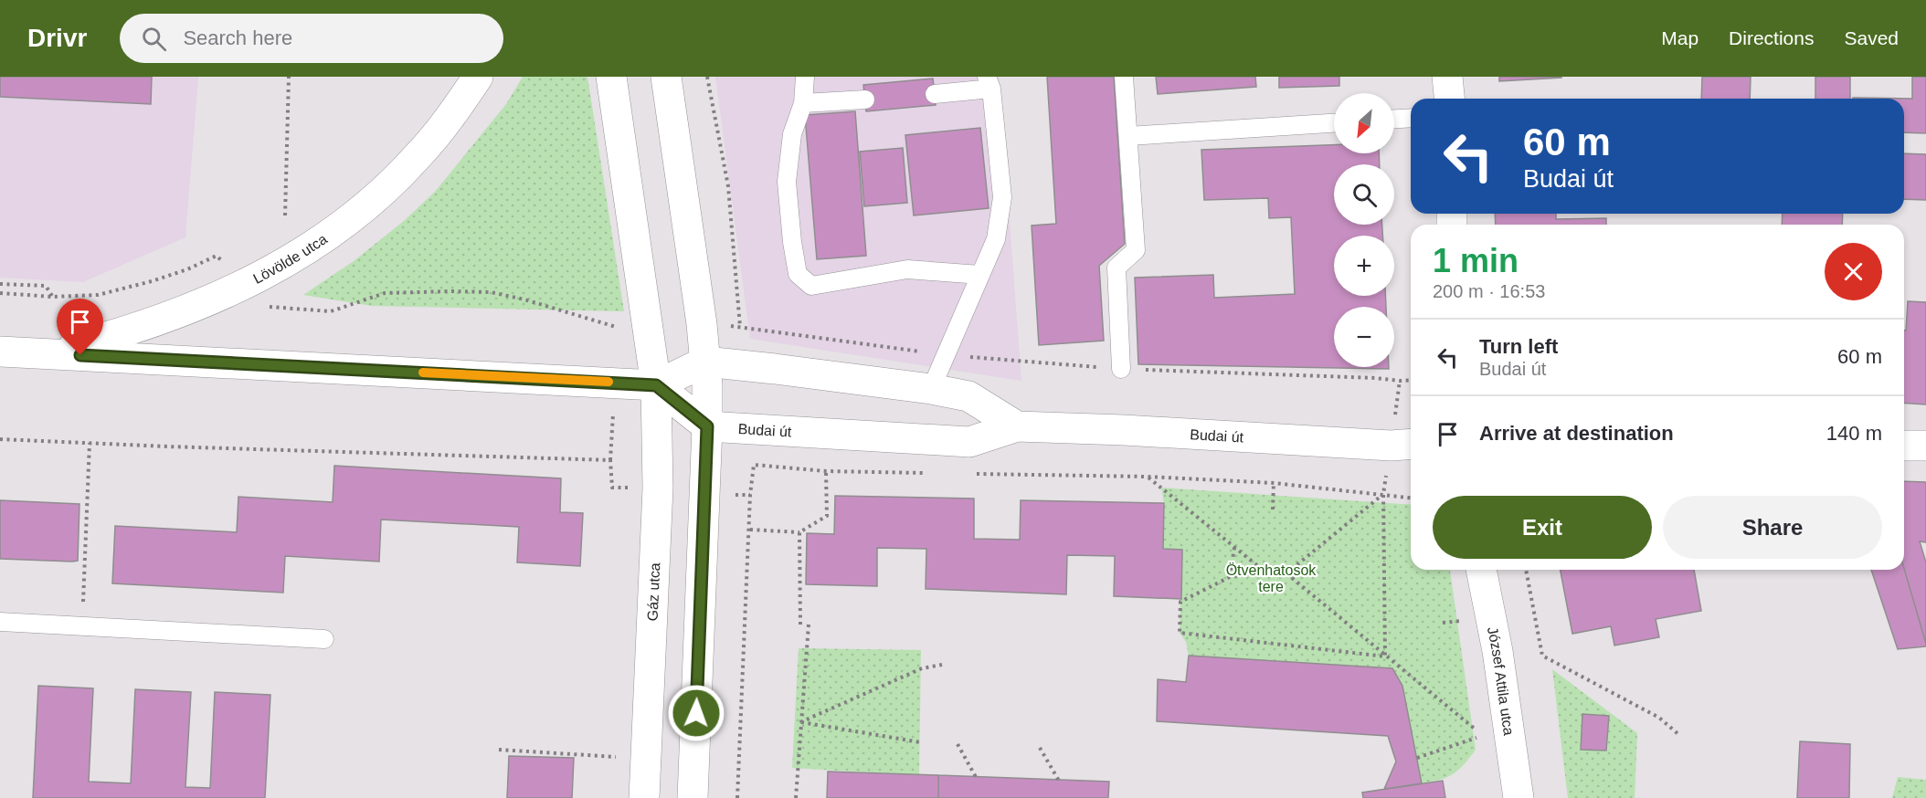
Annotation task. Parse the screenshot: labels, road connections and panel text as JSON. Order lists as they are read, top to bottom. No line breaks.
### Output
{"streets":{"street":["Lövölde utca","Budai út","Gáz utca","József Attila utca"]},"parks":["Ötvenhatosok tere"],"north":"bottom left","page":{"header":"Drivr","search":"Search here","nav":["Map","Directions","Saved"],"map_buttons":["+","−"],"turn":["60 m","Budai út"],"heading":["1 min","200 m · 16:53"],"list":[{"name":"Turn left","note":"Budai út","value":"60 m"},{"name":"Arrive at destination","value":"140 m"}],"buttons":["Exit","Share"]}}
